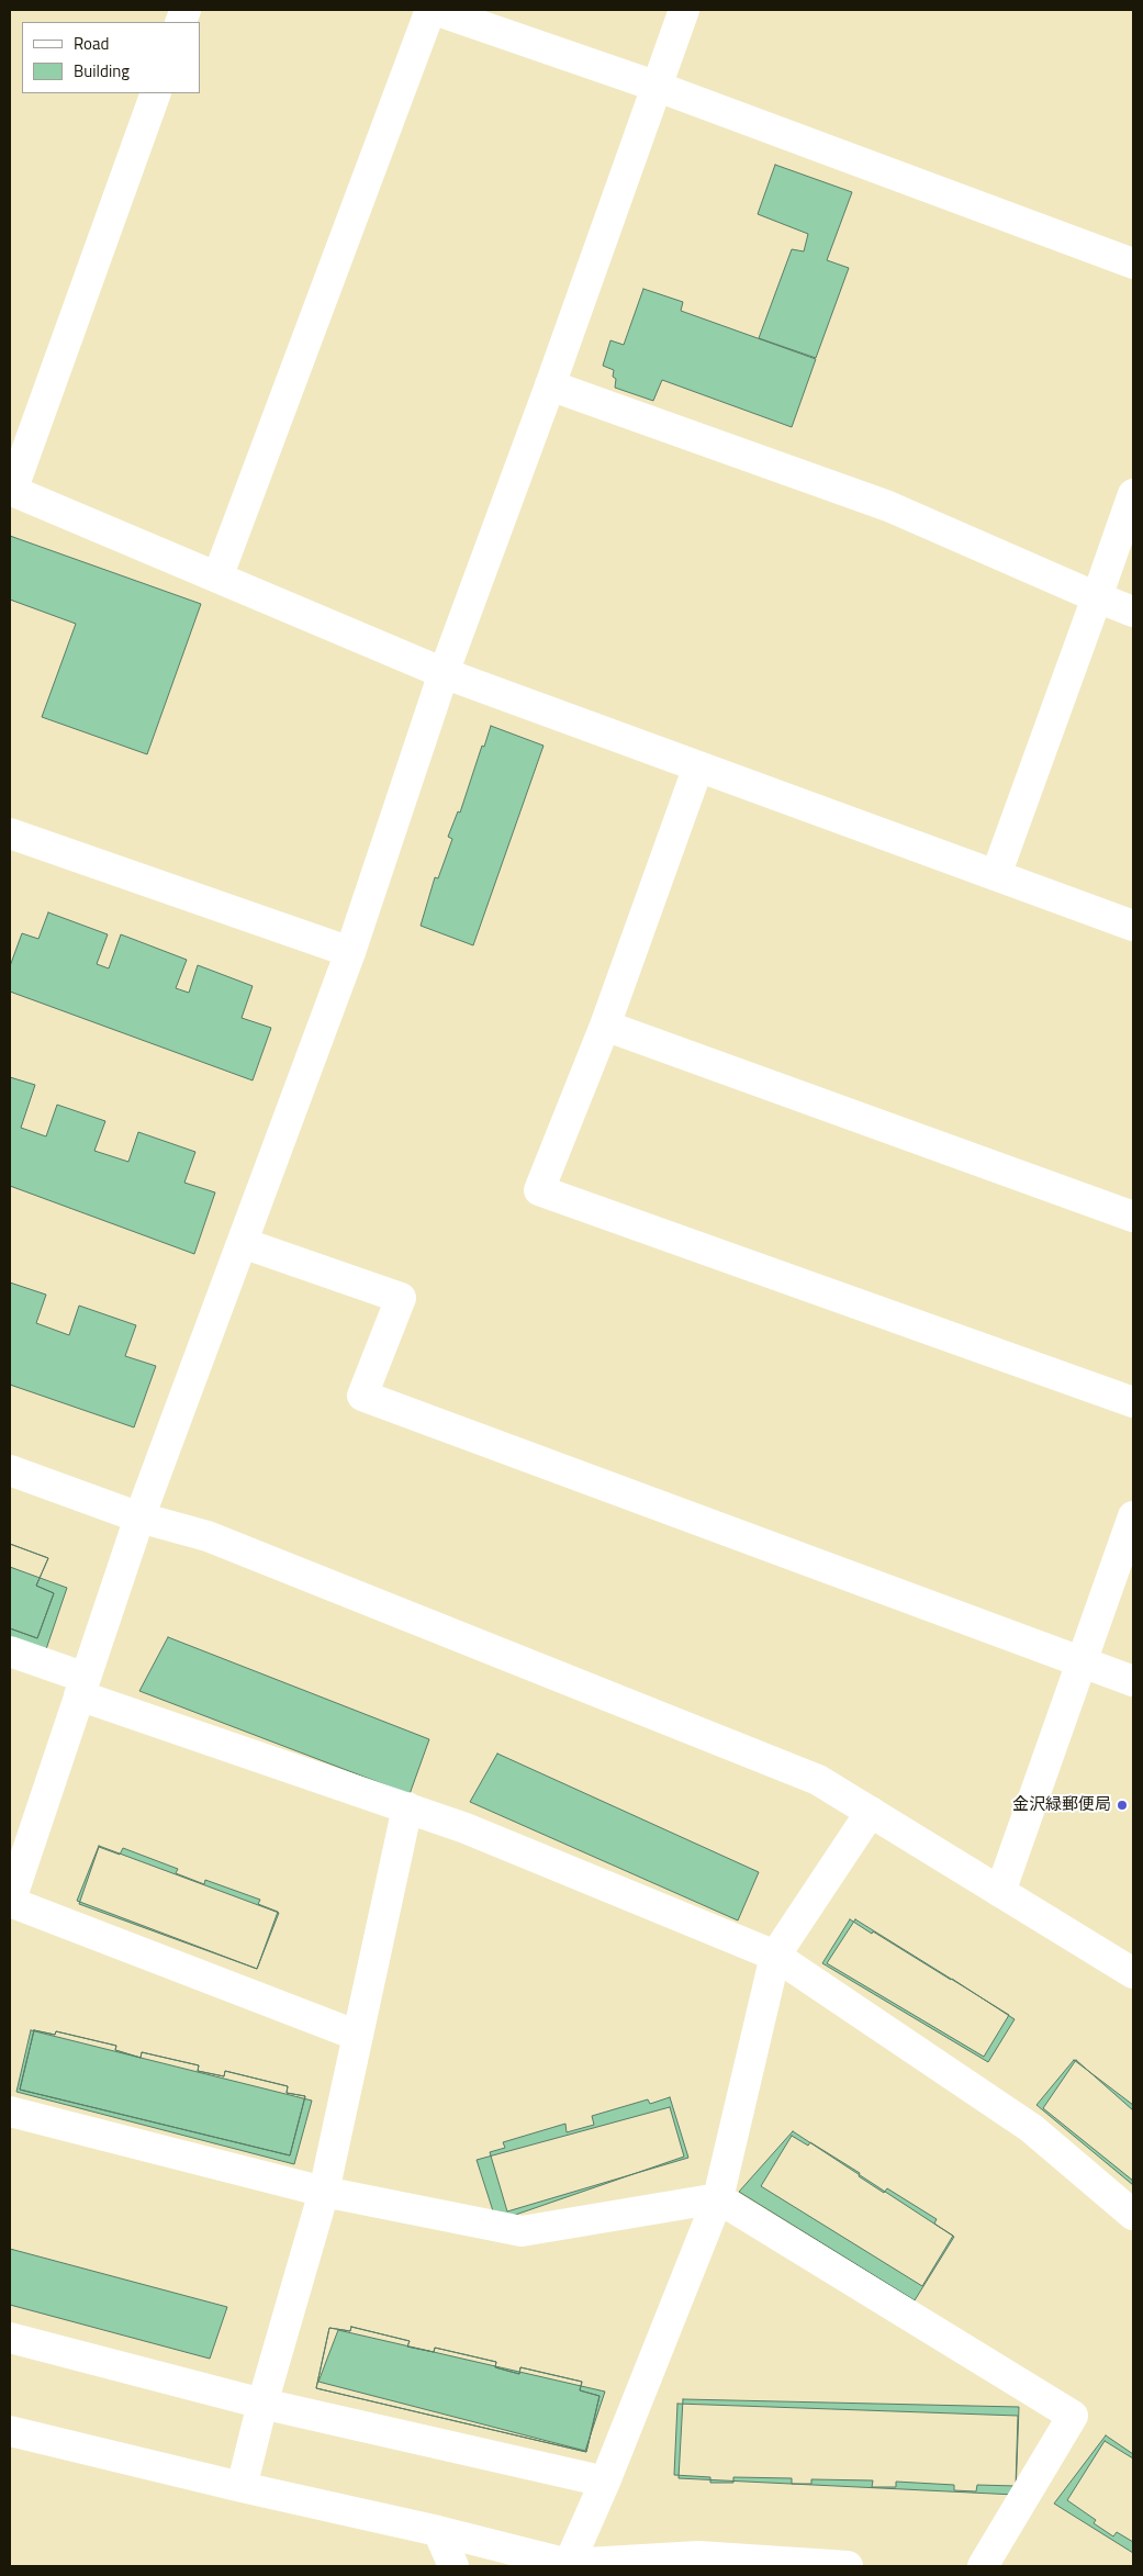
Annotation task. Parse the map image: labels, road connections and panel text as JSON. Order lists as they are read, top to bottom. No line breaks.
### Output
{"places":["金沢緑郵便局"],"legend":["Road","Building"]}
